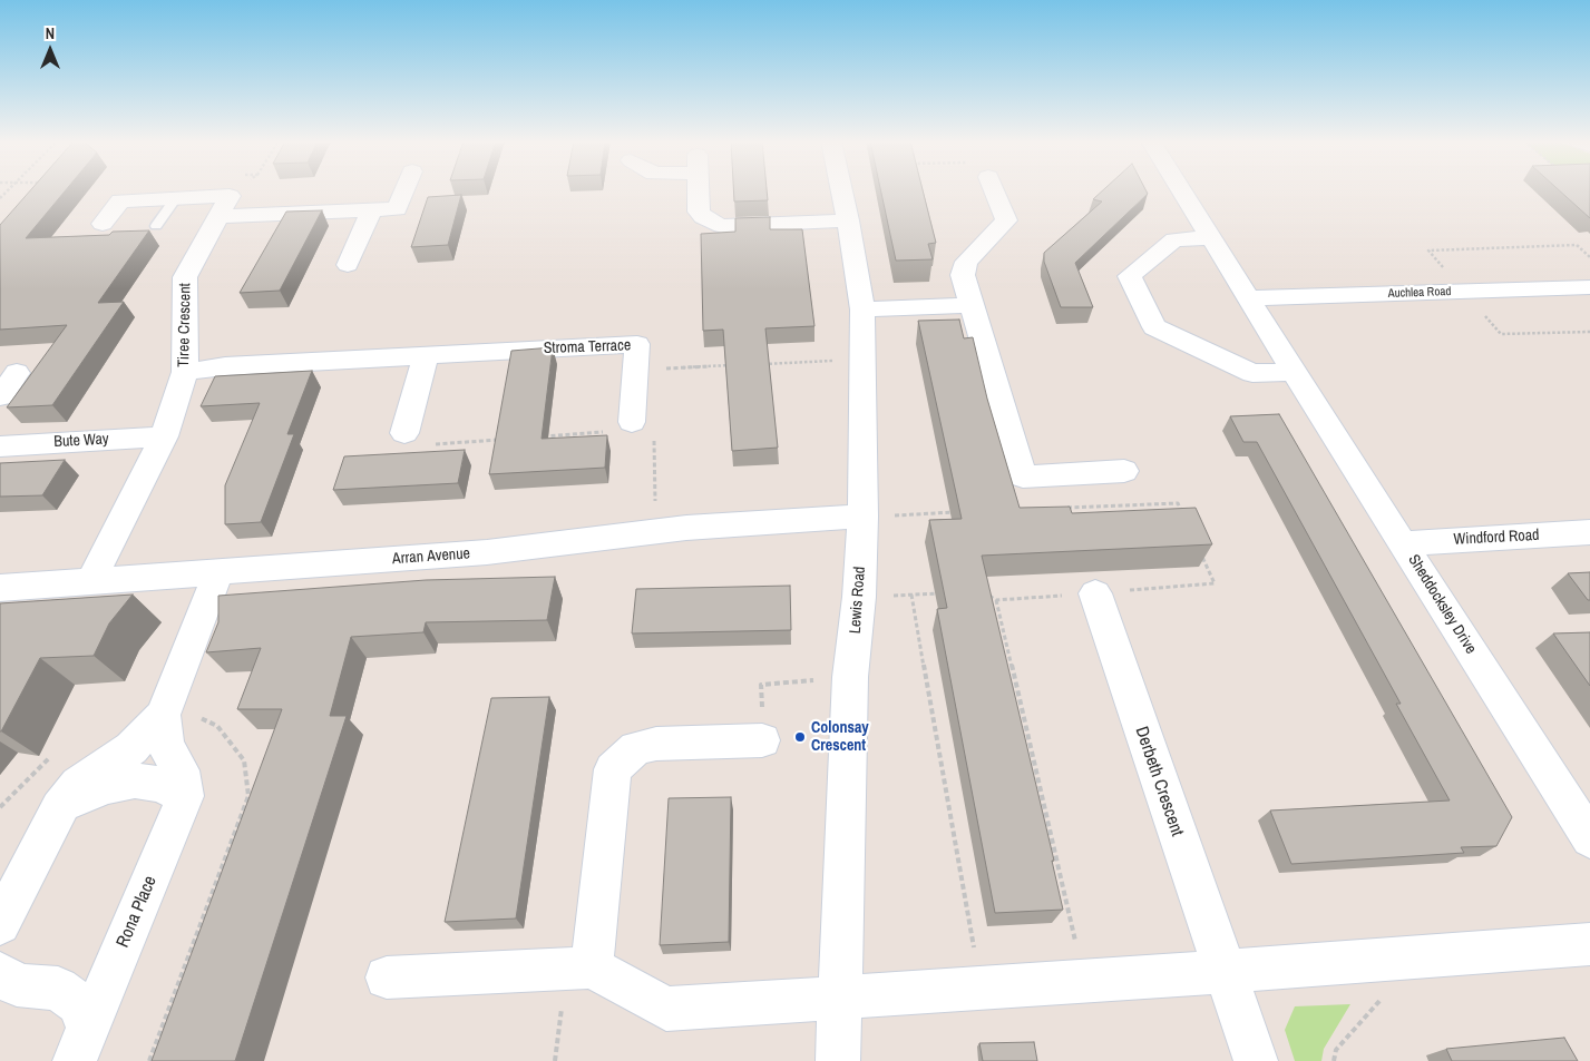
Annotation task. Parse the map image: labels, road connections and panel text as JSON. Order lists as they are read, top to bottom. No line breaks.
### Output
{"streets":{"street":["Auchlea Road","Tiree Crescent","Stroma Terrace","Bute Way","Windford Road","Arran Avenue","Lewis Road","Sheddocksley Drive","Derbeth Crescent","Rona Place"]},"crossings":[["Auchlea Road","Sheddocksley Drive"],["Tiree Crescent","Stroma Terrace"],["Tiree Crescent","Bute Way"],["Tiree Crescent","Arran Avenue"],["Windford Road","Sheddocksley Drive"],["Arran Avenue","Lewis Road"]],"places":["Colonsay Crescent"],"north":"top"}
